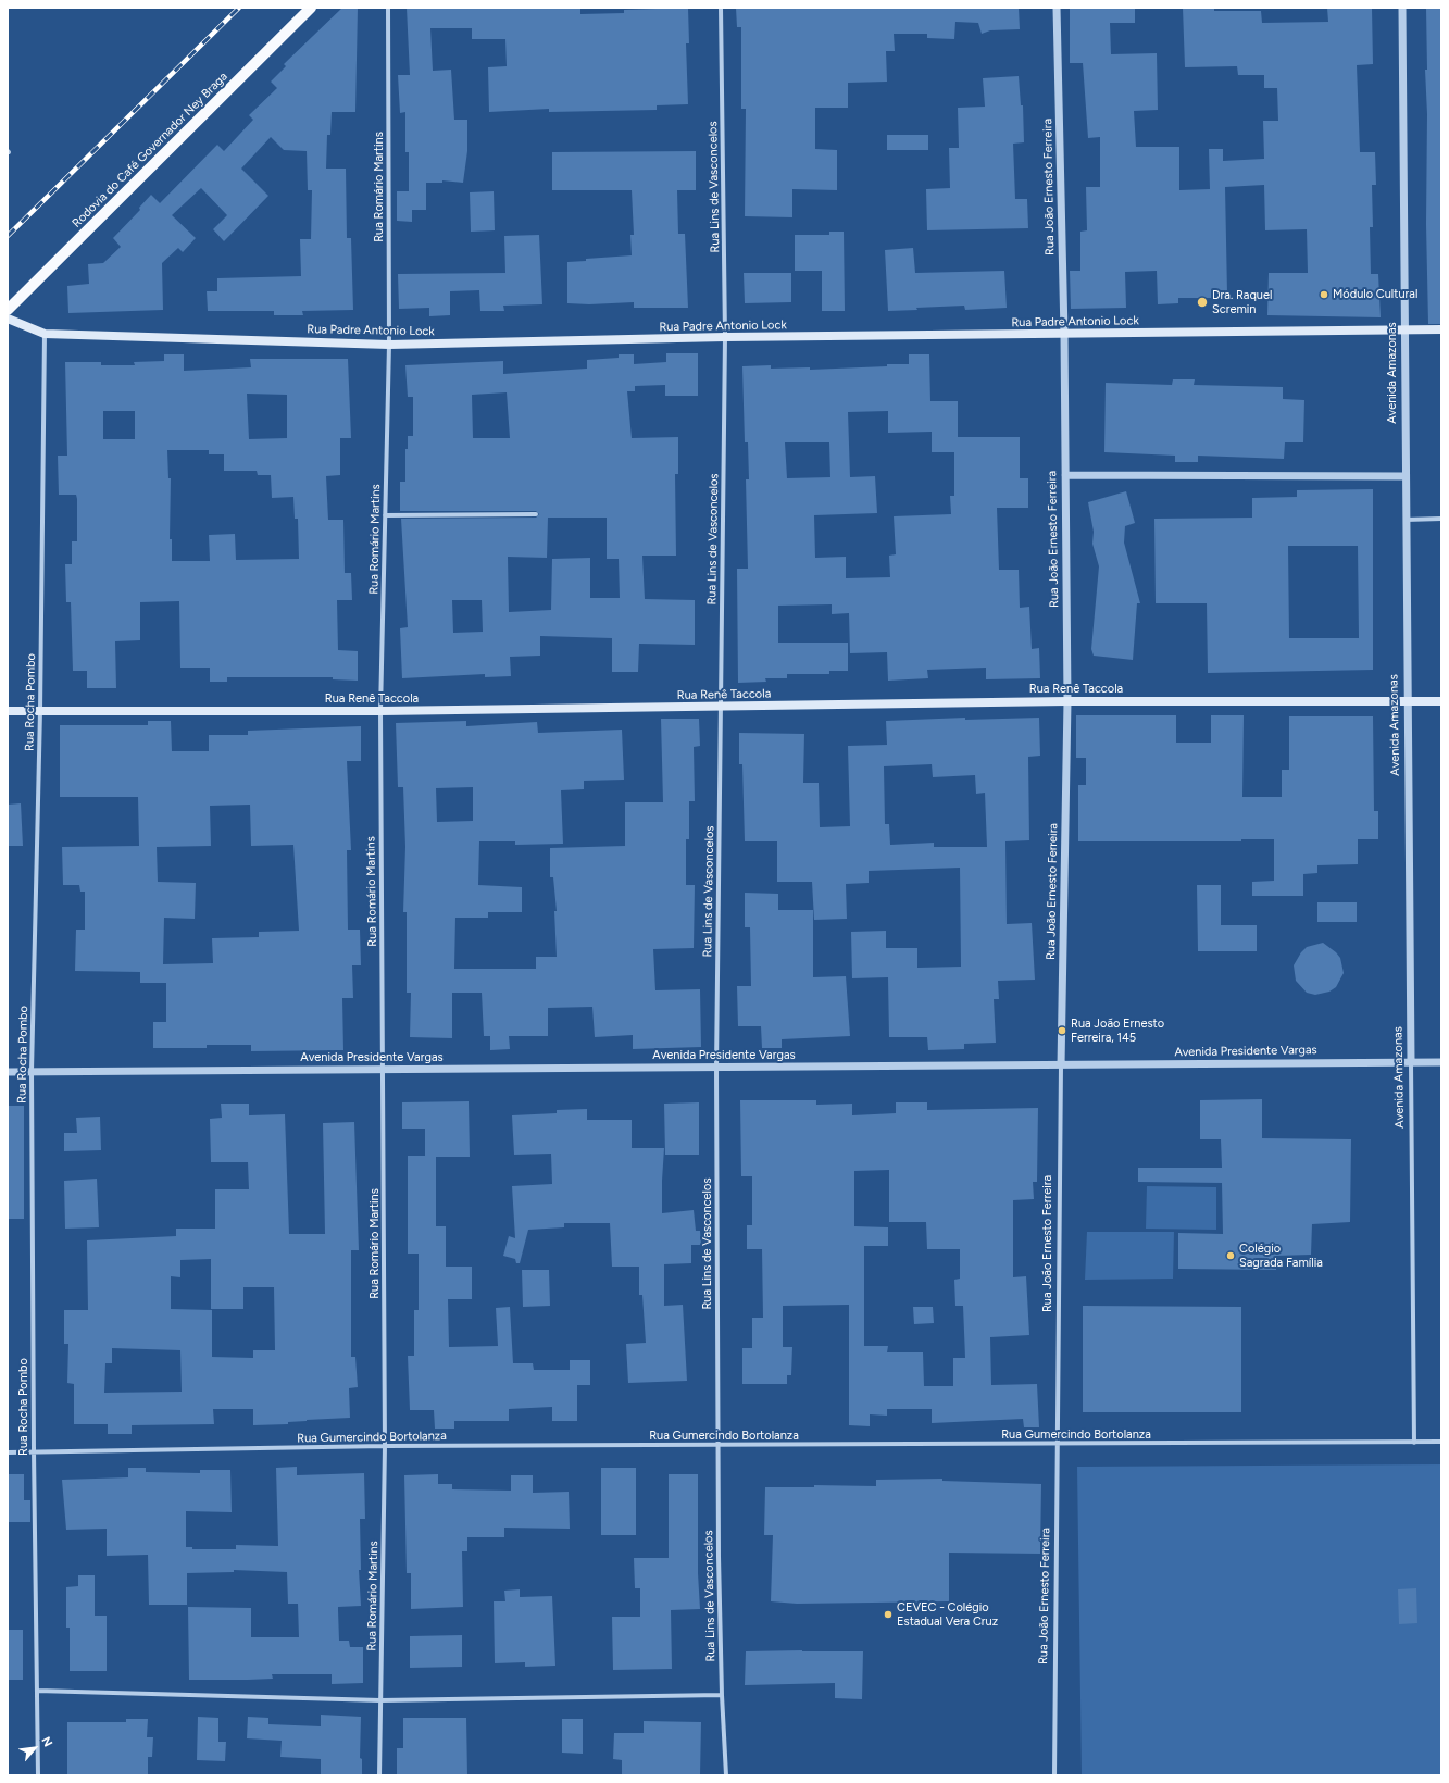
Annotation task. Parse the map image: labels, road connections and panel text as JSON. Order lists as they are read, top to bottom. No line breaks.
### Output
{"streets":{"main road":["Rodovia do Café Governador Ney Braga","Rua Padre Antonio Lock","Rua Renê Taccola"],"street":["Rua Romário Martins","Rua Lins de Vasconcelos","Rua João Ernesto Ferreira","Avenida Amazonas","Rua Rocha Pombo","Avenida Presidente Vargas","Rua Gumercindo Bortolanza"]},"crossings":[["Rua Romário Martins","Rua Padre Antonio Lock"],["Rua Romário Martins","Rua Renê Taccola"],["Rua Romário Martins","Avenida Presidente Vargas"],["Rua Romário Martins","Rua Gumercindo Bortolanza"],["Rua Lins de Vasconcelos","Rua Padre Antonio Lock"],["Rua Lins de Vasconcelos","Rua Renê Taccola"],["Rua Lins de Vasconcelos","Avenida Presidente Vargas"],["Rua Lins de Vasconcelos","Rua Gumercindo Bortolanza"],["Rua João Ernesto Ferreira","Rua Padre Antonio Lock"],["Rua João Ernesto Ferreira","Rua Renê Taccola"],["Rua João Ernesto Ferreira","Avenida Presidente Vargas"],["Rua João Ernesto Ferreira","Rua Gumercindo Bortolanza"],["Rua Padre Antonio Lock","Avenida Amazonas"],["Rua Padre Antonio Lock","Rua Rocha Pombo"],["Avenida Amazonas","Rua Renê Taccola"],["Avenida Amazonas","Avenida Presidente Vargas"],["Avenida Amazonas","Rua Gumercindo Bortolanza"],["Rua Renê Taccola","Rua Rocha Pombo"],["Rua Rocha Pombo","Avenida Presidente Vargas"],["Rua Rocha Pombo","Rua Gumercindo Bortolanza"]],"places":["Módulo Cultural","Dra. Raquel Scremin","Rua João Ernesto Ferreira, 145","Colégio Sagrada Família","CEVEC - Colégio Estadual Vera Cruz"],"north":"top right"}
